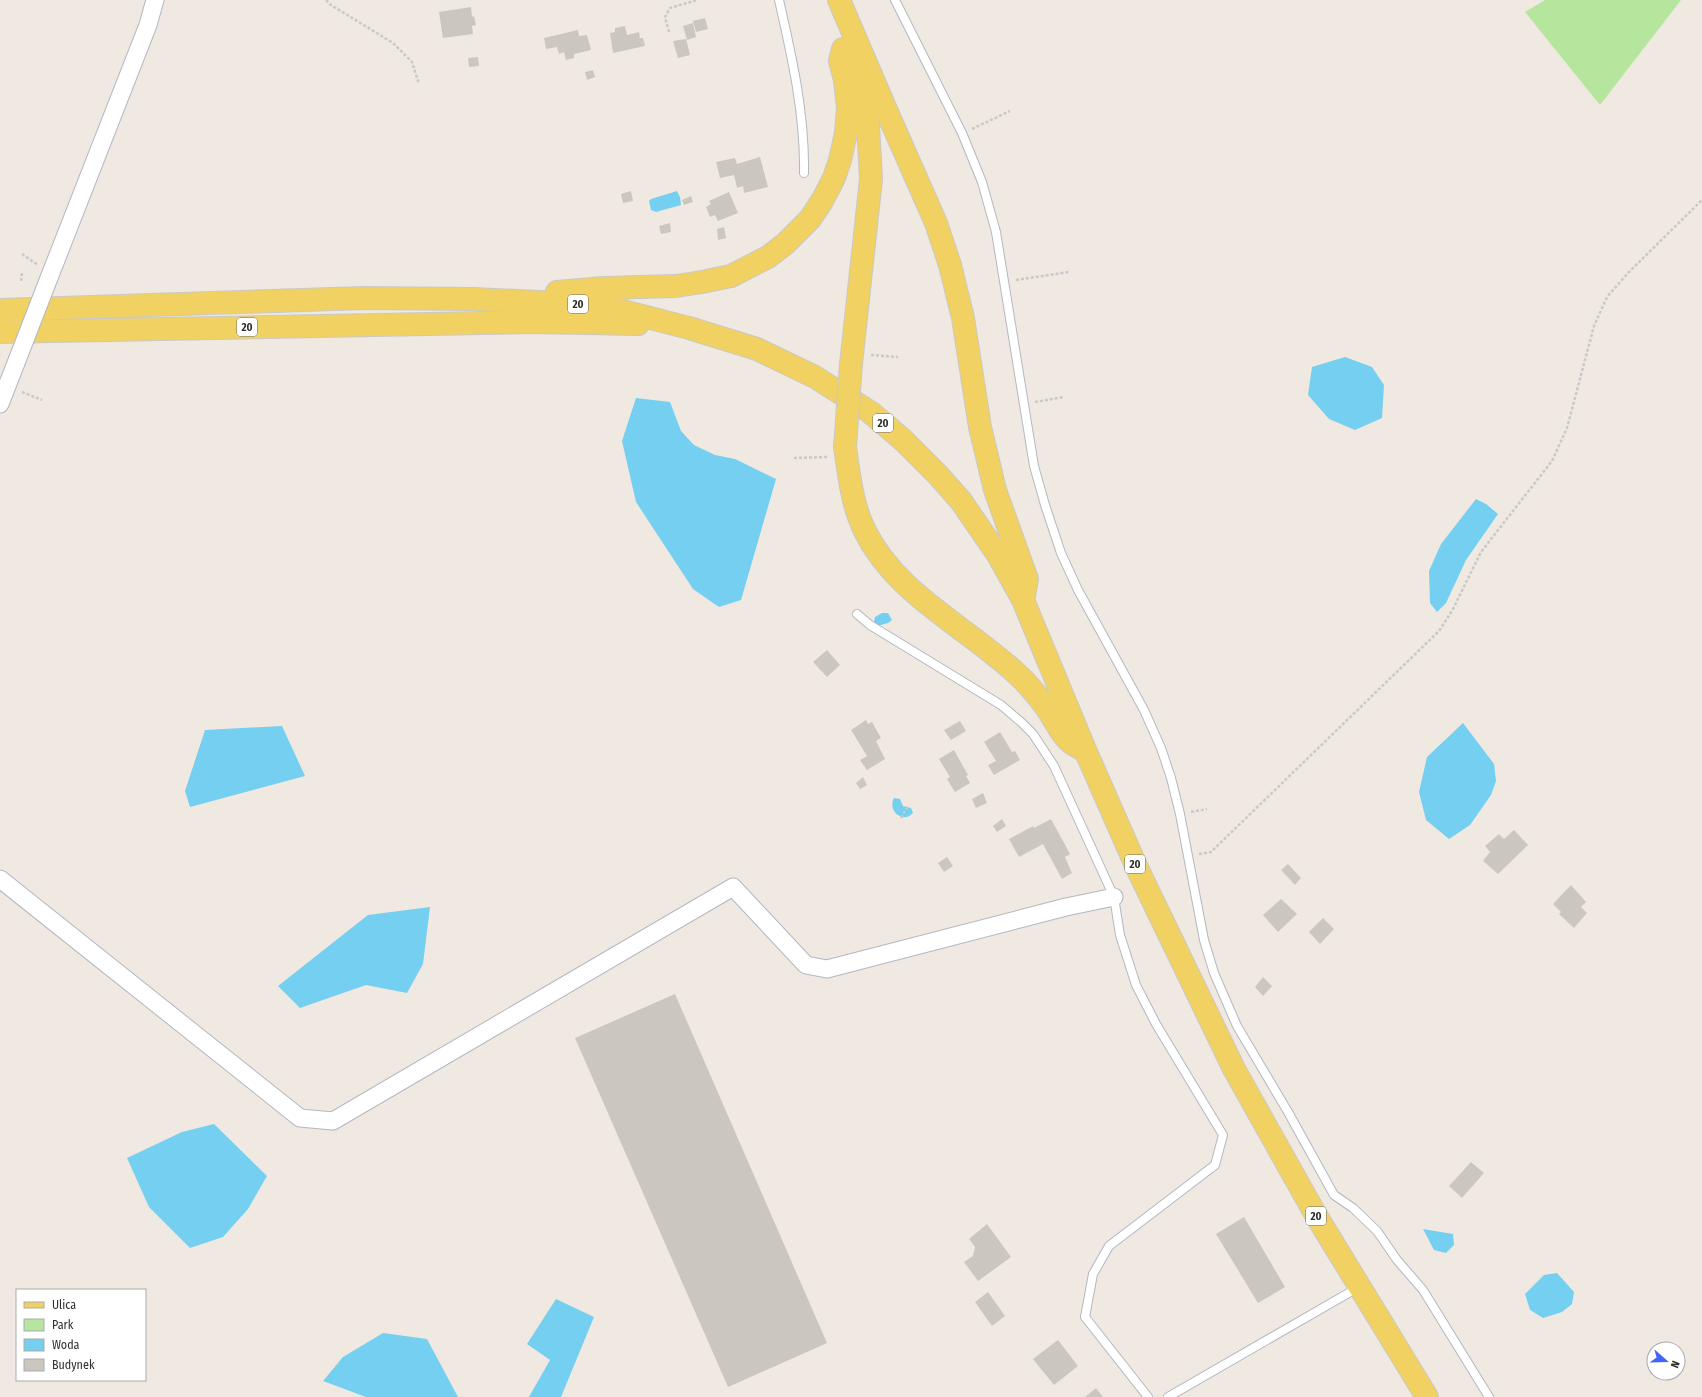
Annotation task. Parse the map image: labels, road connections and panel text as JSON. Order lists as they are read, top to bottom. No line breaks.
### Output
{"streets":{"main road":["20"]},"legend":["Ulica","Park","Woda","Budynek"],"north":"right"}
